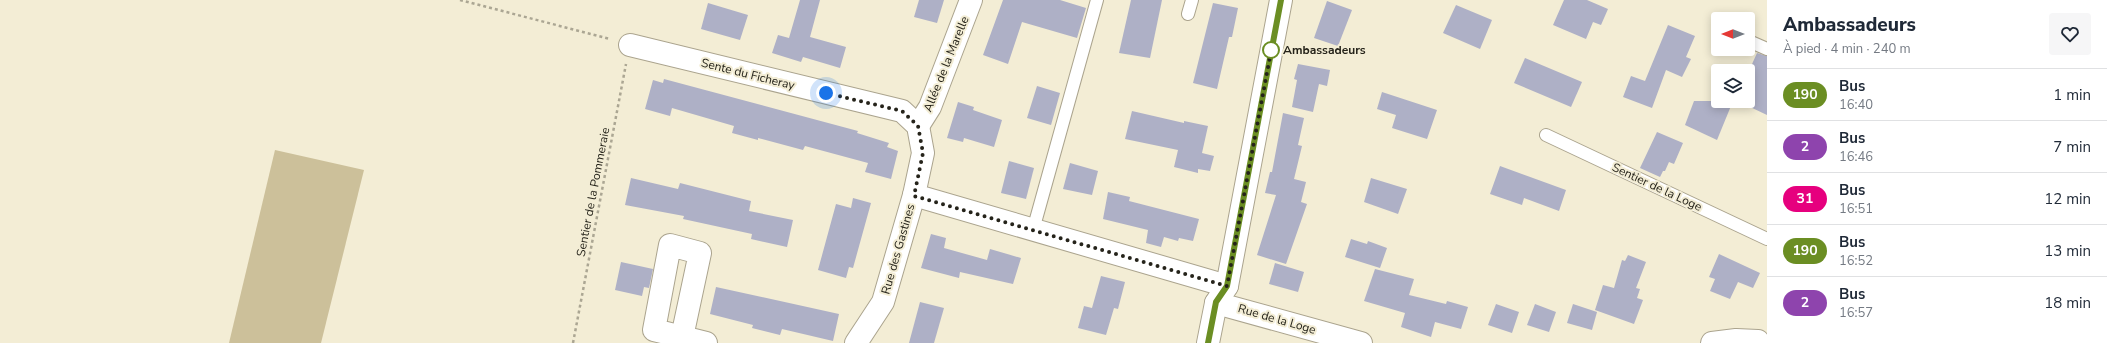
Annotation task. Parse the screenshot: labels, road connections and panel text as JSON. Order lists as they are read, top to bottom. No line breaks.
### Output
{"streets":{"street":["Allée de la Marelle","Sente du Ficheray","Rue des Gastines","Rue de la Loge"],"lane":["Sentier de la Loge"],"path":["Sentier de la Pommeraie"]},"crossings":[["Allée de la Marelle","Sente du Ficheray"],["Sente du Ficheray","Sentier de la Pommeraie"]],"places":["Ambassadeurs"],"lines":["bus line 190"],"north":"left","page":{"heading":["Ambassadeurs","À pied · 4 min · 240 m"],"list":[{"mark":"190","name":"Bus","note":"16:40","value":"1 min"},{"mark":"2","name":"Bus","note":"16:46","value":"7 min"},{"mark":"31","name":"Bus","note":"16:51","value":"12 min"},{"mark":"190","name":"Bus","note":"16:52","value":"13 min"},{"mark":"2","name":"Bus","note":"16:57","value":"18 min"}]}}
